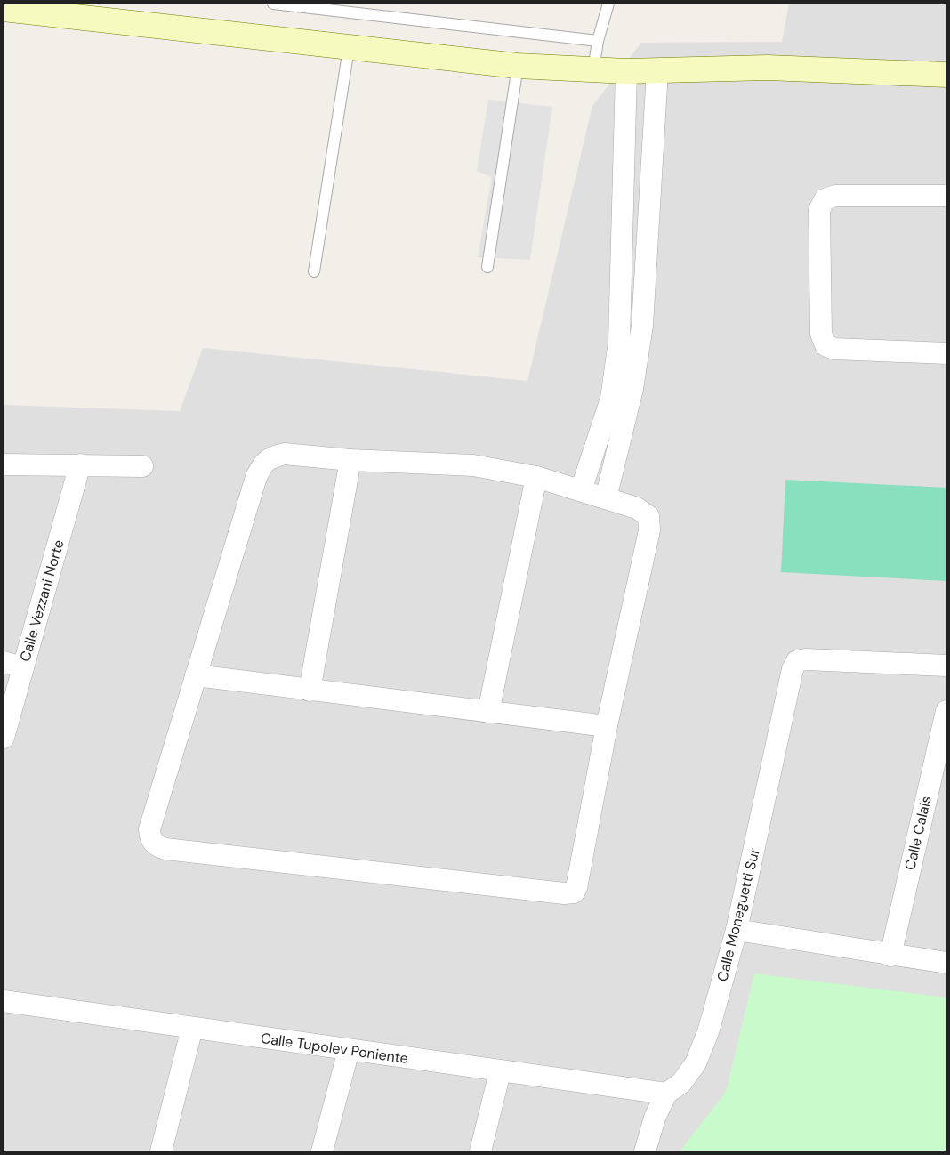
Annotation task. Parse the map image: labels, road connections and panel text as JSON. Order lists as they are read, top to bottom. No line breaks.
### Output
{"streets":{"street":["Calle Vezzani Norte","Calle Calais","Calle Moneguetti Sur","Calle Tupolev Poniente"]},"crossings":[["Calle Moneguetti Sur","Calle Tupolev Poniente"]]}
